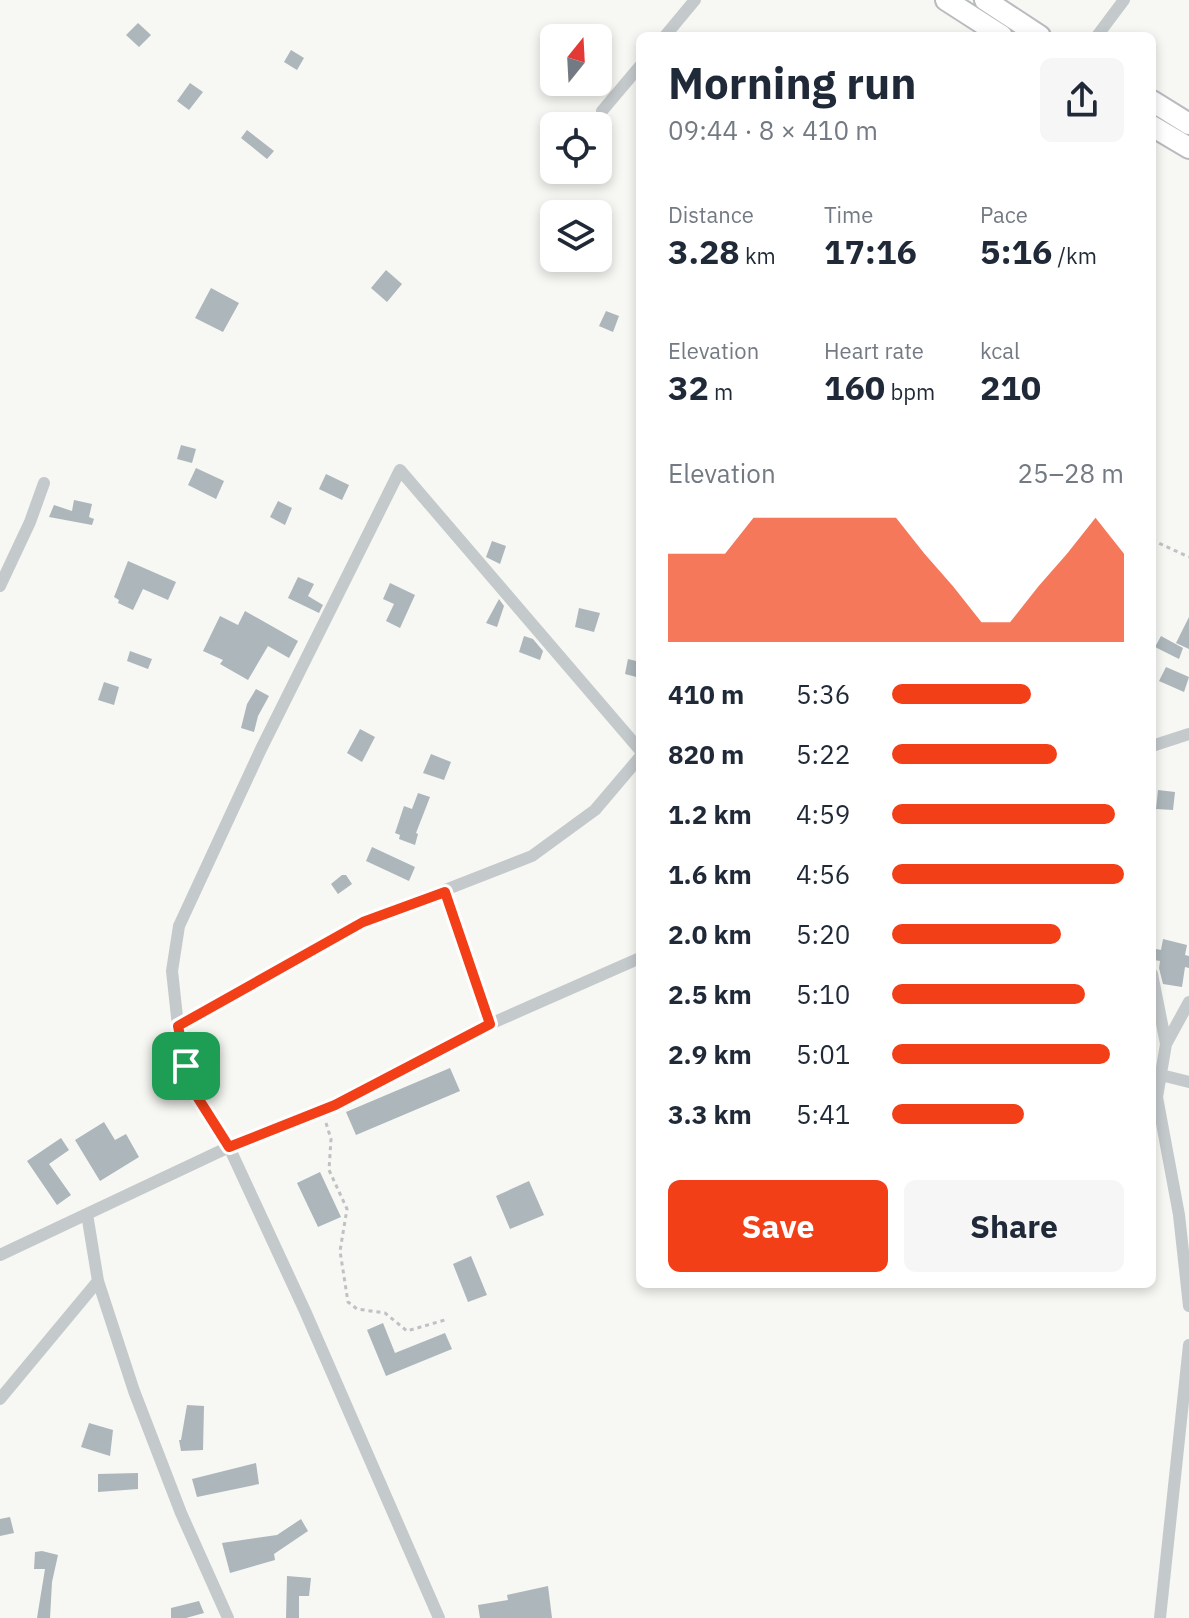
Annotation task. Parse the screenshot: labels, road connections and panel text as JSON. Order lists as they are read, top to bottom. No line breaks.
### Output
{"north":"top","page":{"heading":["Morning run","09:44 · 8 × 410 m"],"stats":[["Distance","3.28 km"],["Time","17:16"],["Pace","5:16 /km"],["Elevation","32 m"],["Heart rate","160 bpm"],["kcal","210"]],"chart":["Elevation","25–28 m"],"list":[{"name":"410 m","note":"5:36"},{"name":"820 m","note":"5:22"},{"name":"1.2 km","note":"4:59"},{"name":"1.6 km","note":"4:56"},{"name":"2.0 km","note":"5:20"},{"name":"2.5 km","note":"5:10"},{"name":"2.9 km","note":"5:01"},{"name":"3.3 km","note":"5:41"}],"buttons":["Save","Share"]}}
